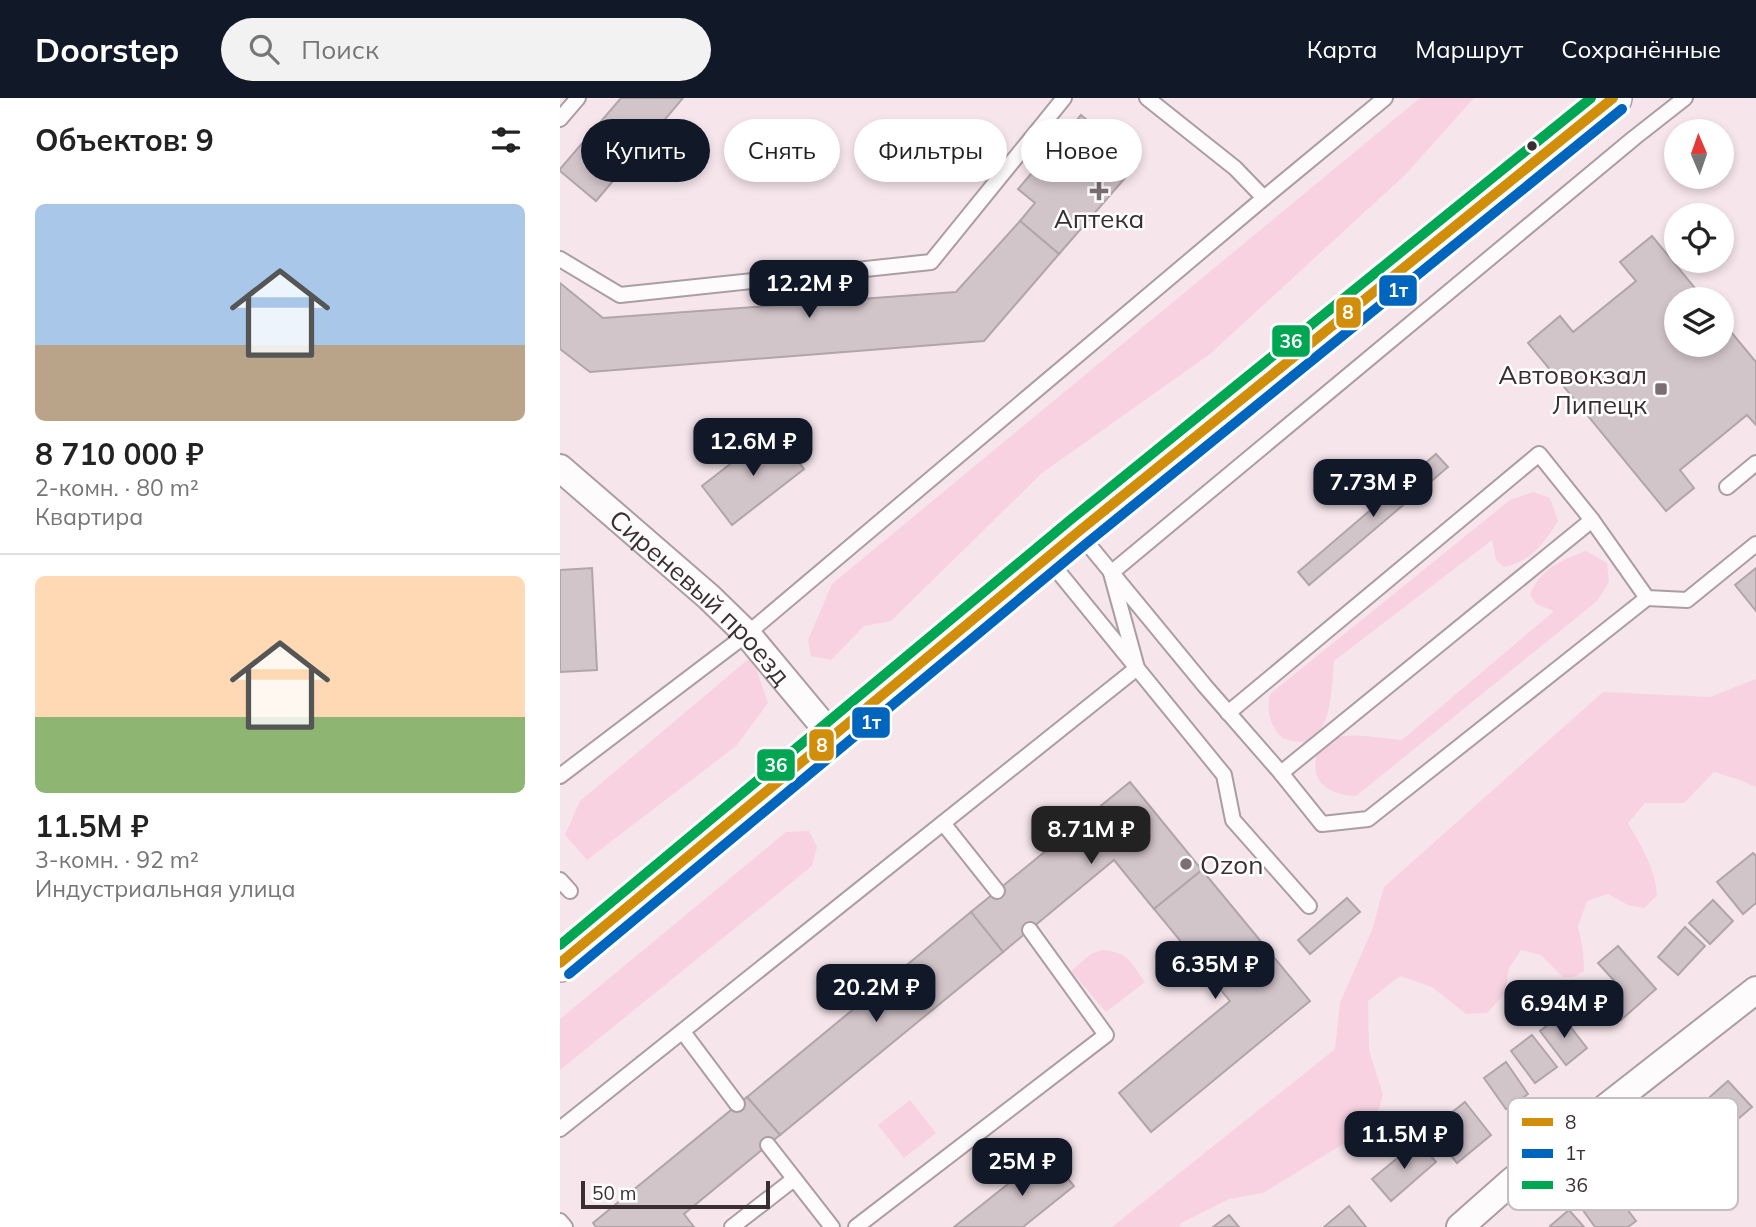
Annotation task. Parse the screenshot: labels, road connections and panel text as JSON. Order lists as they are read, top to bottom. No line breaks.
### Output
{"streets":{"street":["Сиреневый проезд"]},"places":{"health":["Аптека"],"transit":["Автовокзал Липецк"],"other":["Ozon"]},"lines":["transit line 8","transit line 36","transit line 1т"],"legend":["8","1т","36"],"scale_bar":"50 m","north":"top","page":{"header":"Doorstep","search":"Поиск","nav":["Карта","Маршрут","Сохранённые"],"heading":"Объектов: 9","chip":["Купить","Снять","Фильтры","Новое"],"list":[{"name":"8 710 000 ₽","note":"2-комн. · 80 m² · Квартира"},{"name":"11.5M ₽","note":"3-комн. · 92 m² · Индустриальная улица"}],"price":["12.2M ₽","12.6M ₽","7.73M ₽","8.71M ₽","6.35M ₽","20.2M ₽","6.94M ₽","11.5M ₽","25M ₽"],"scale":"50 m"}}
